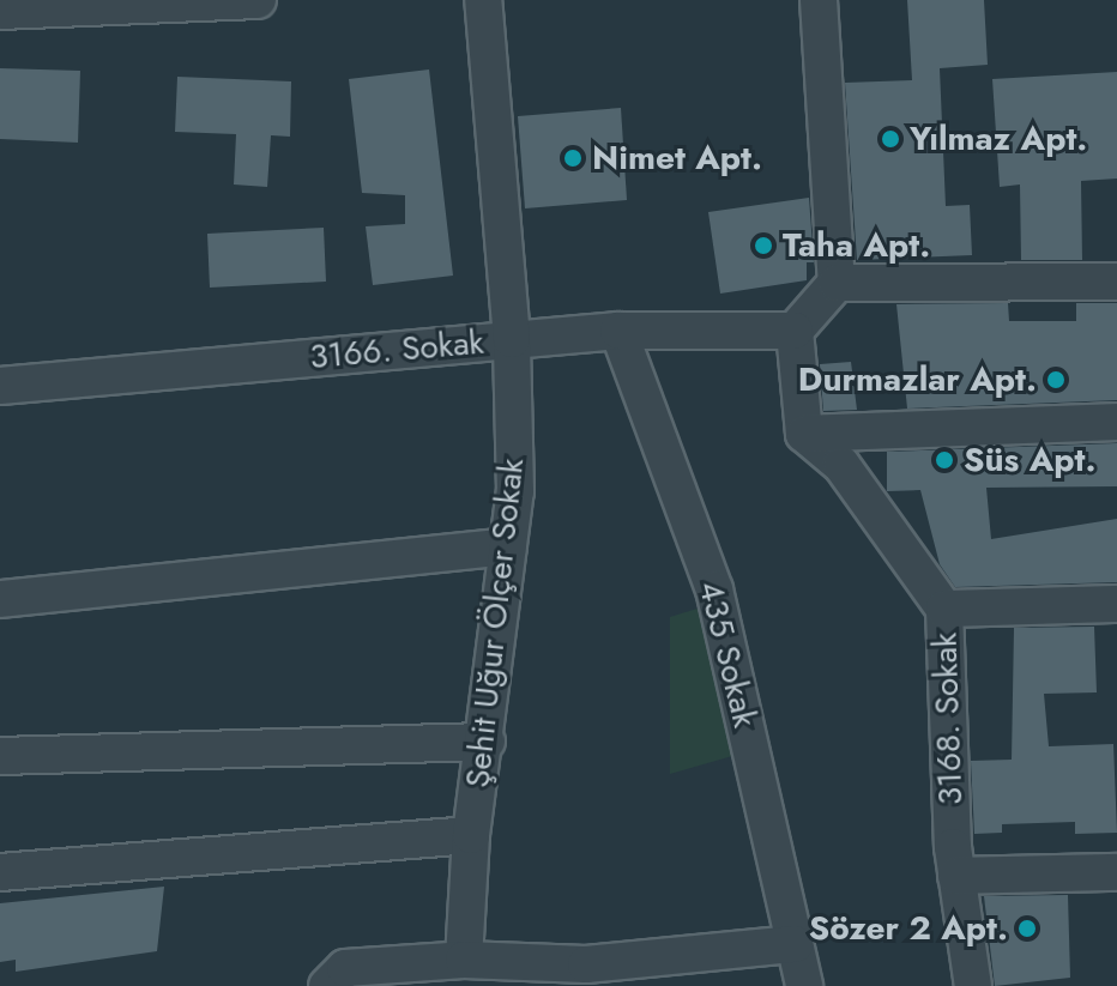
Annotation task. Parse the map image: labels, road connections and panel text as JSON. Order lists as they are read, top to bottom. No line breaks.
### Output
{"streets":{"street":["3166. Sokak","Şehit Uğur Ölçer Sokak","435 Sokak","3168. Sokak"]},"crossings":[["3166. Sokak","Şehit Uğur Ölçer Sokak"],["3166. Sokak","435 Sokak"]],"places":["Yılmaz Apt.","Nimet Apt.","Taha Apt.","Durmazlar Apt.","Süs Apt.","Sözer 2 Apt."]}
